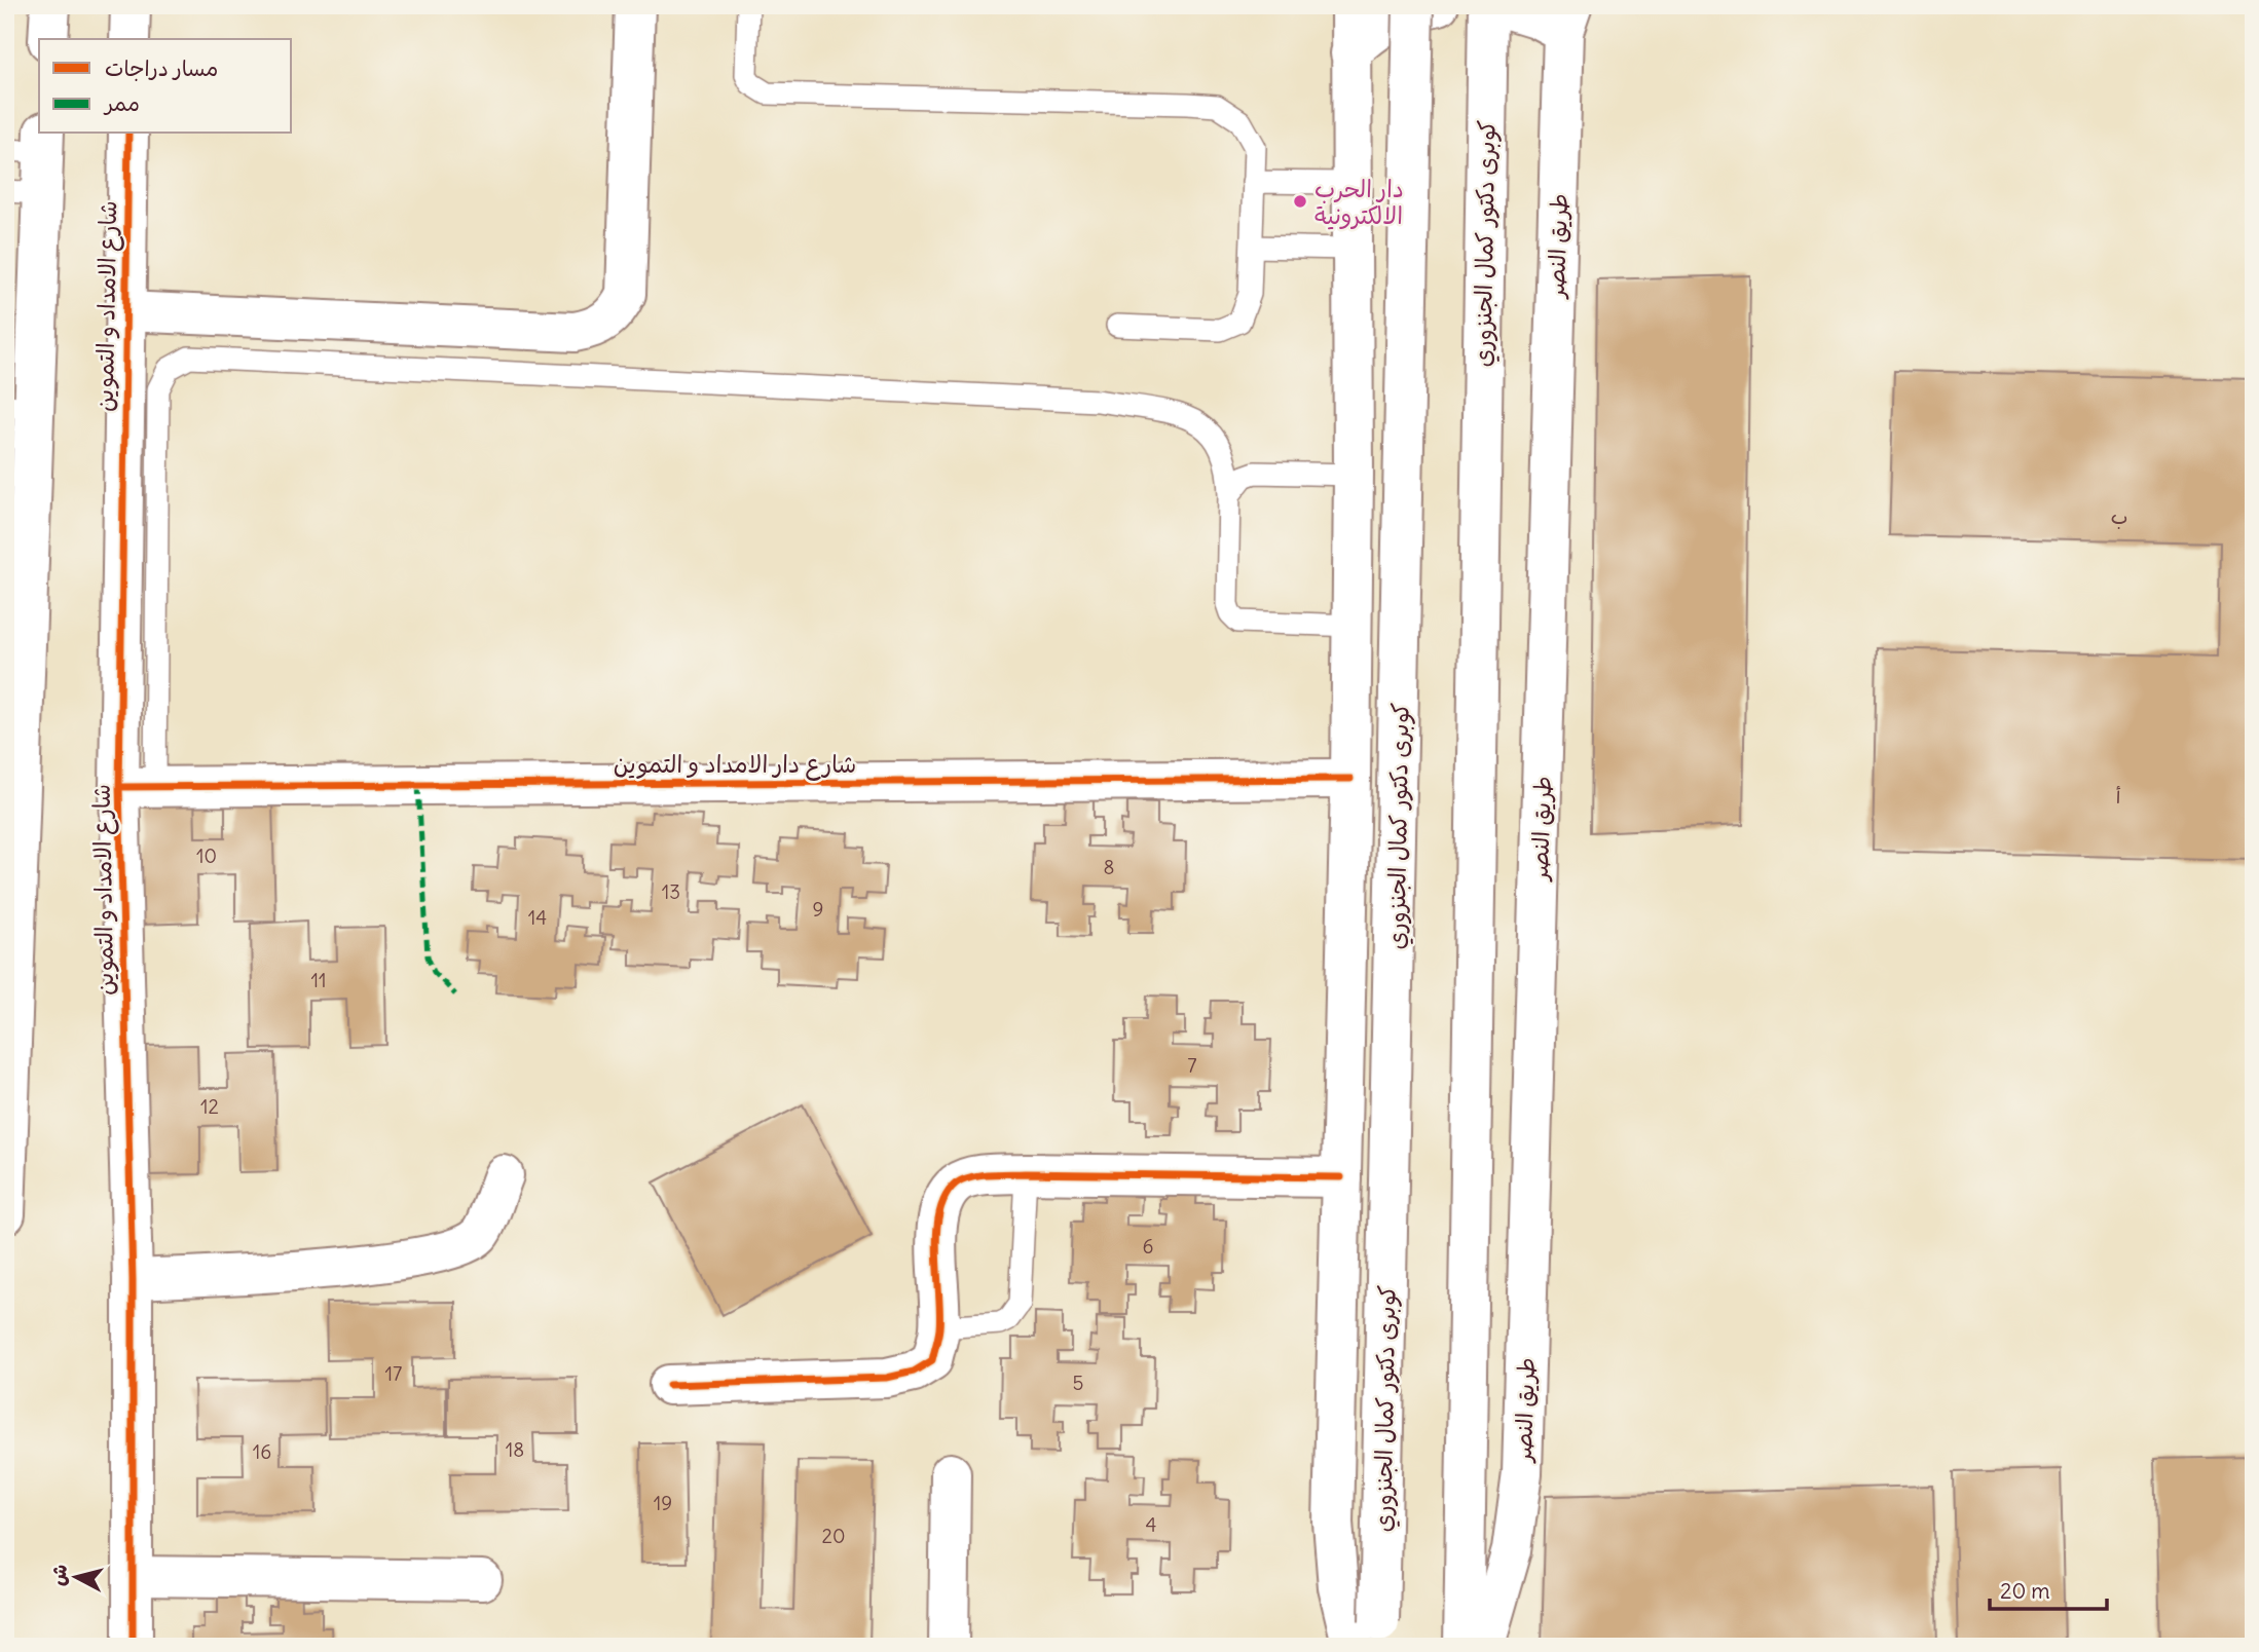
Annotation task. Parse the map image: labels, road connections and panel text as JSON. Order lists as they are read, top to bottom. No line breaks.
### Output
{"streets":{"main road":["كوبرى دكتور كمال الجنزوري","طريق النصر","شارع الامداد و التموين","شارع دار الامداد و التموين"]},"crossings":[["شارع الامداد و التموين","شارع دار الامداد و التموين"]],"places":["دار الحرب الالكترونية"],"house_numbers":["ب","أ","10","8","13","9","14","11","7","12","6","17","5","18","16","19","4","20"],"legend":["مسار دراجات","ممر"],"scale_bar":"20 m","north":"left"}
